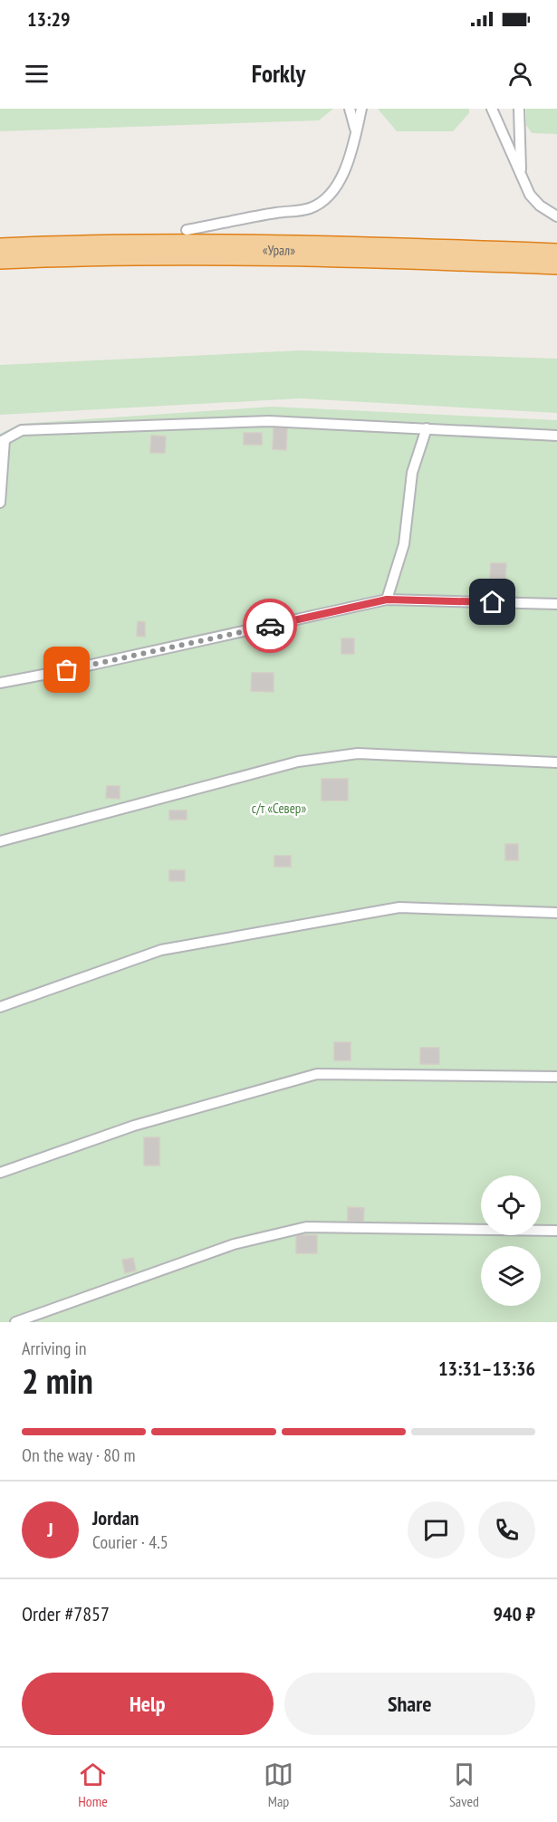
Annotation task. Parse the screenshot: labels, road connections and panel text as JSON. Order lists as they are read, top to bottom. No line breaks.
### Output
{"streets":{"highway":["«Урал»"]},"parks":["с/т «Север»"],"page":{"status":"13:29","header":"Forkly","heading":["2 min","Arriving in","13:31–13:36"],"panel":["Jordan","Courier · 4.5","Order #7857","940 ₽"],"bar":"On the way · 80 m","round":"J","buttons":["Help","Share"],"tabs":["Home","Map","Saved"]}}
